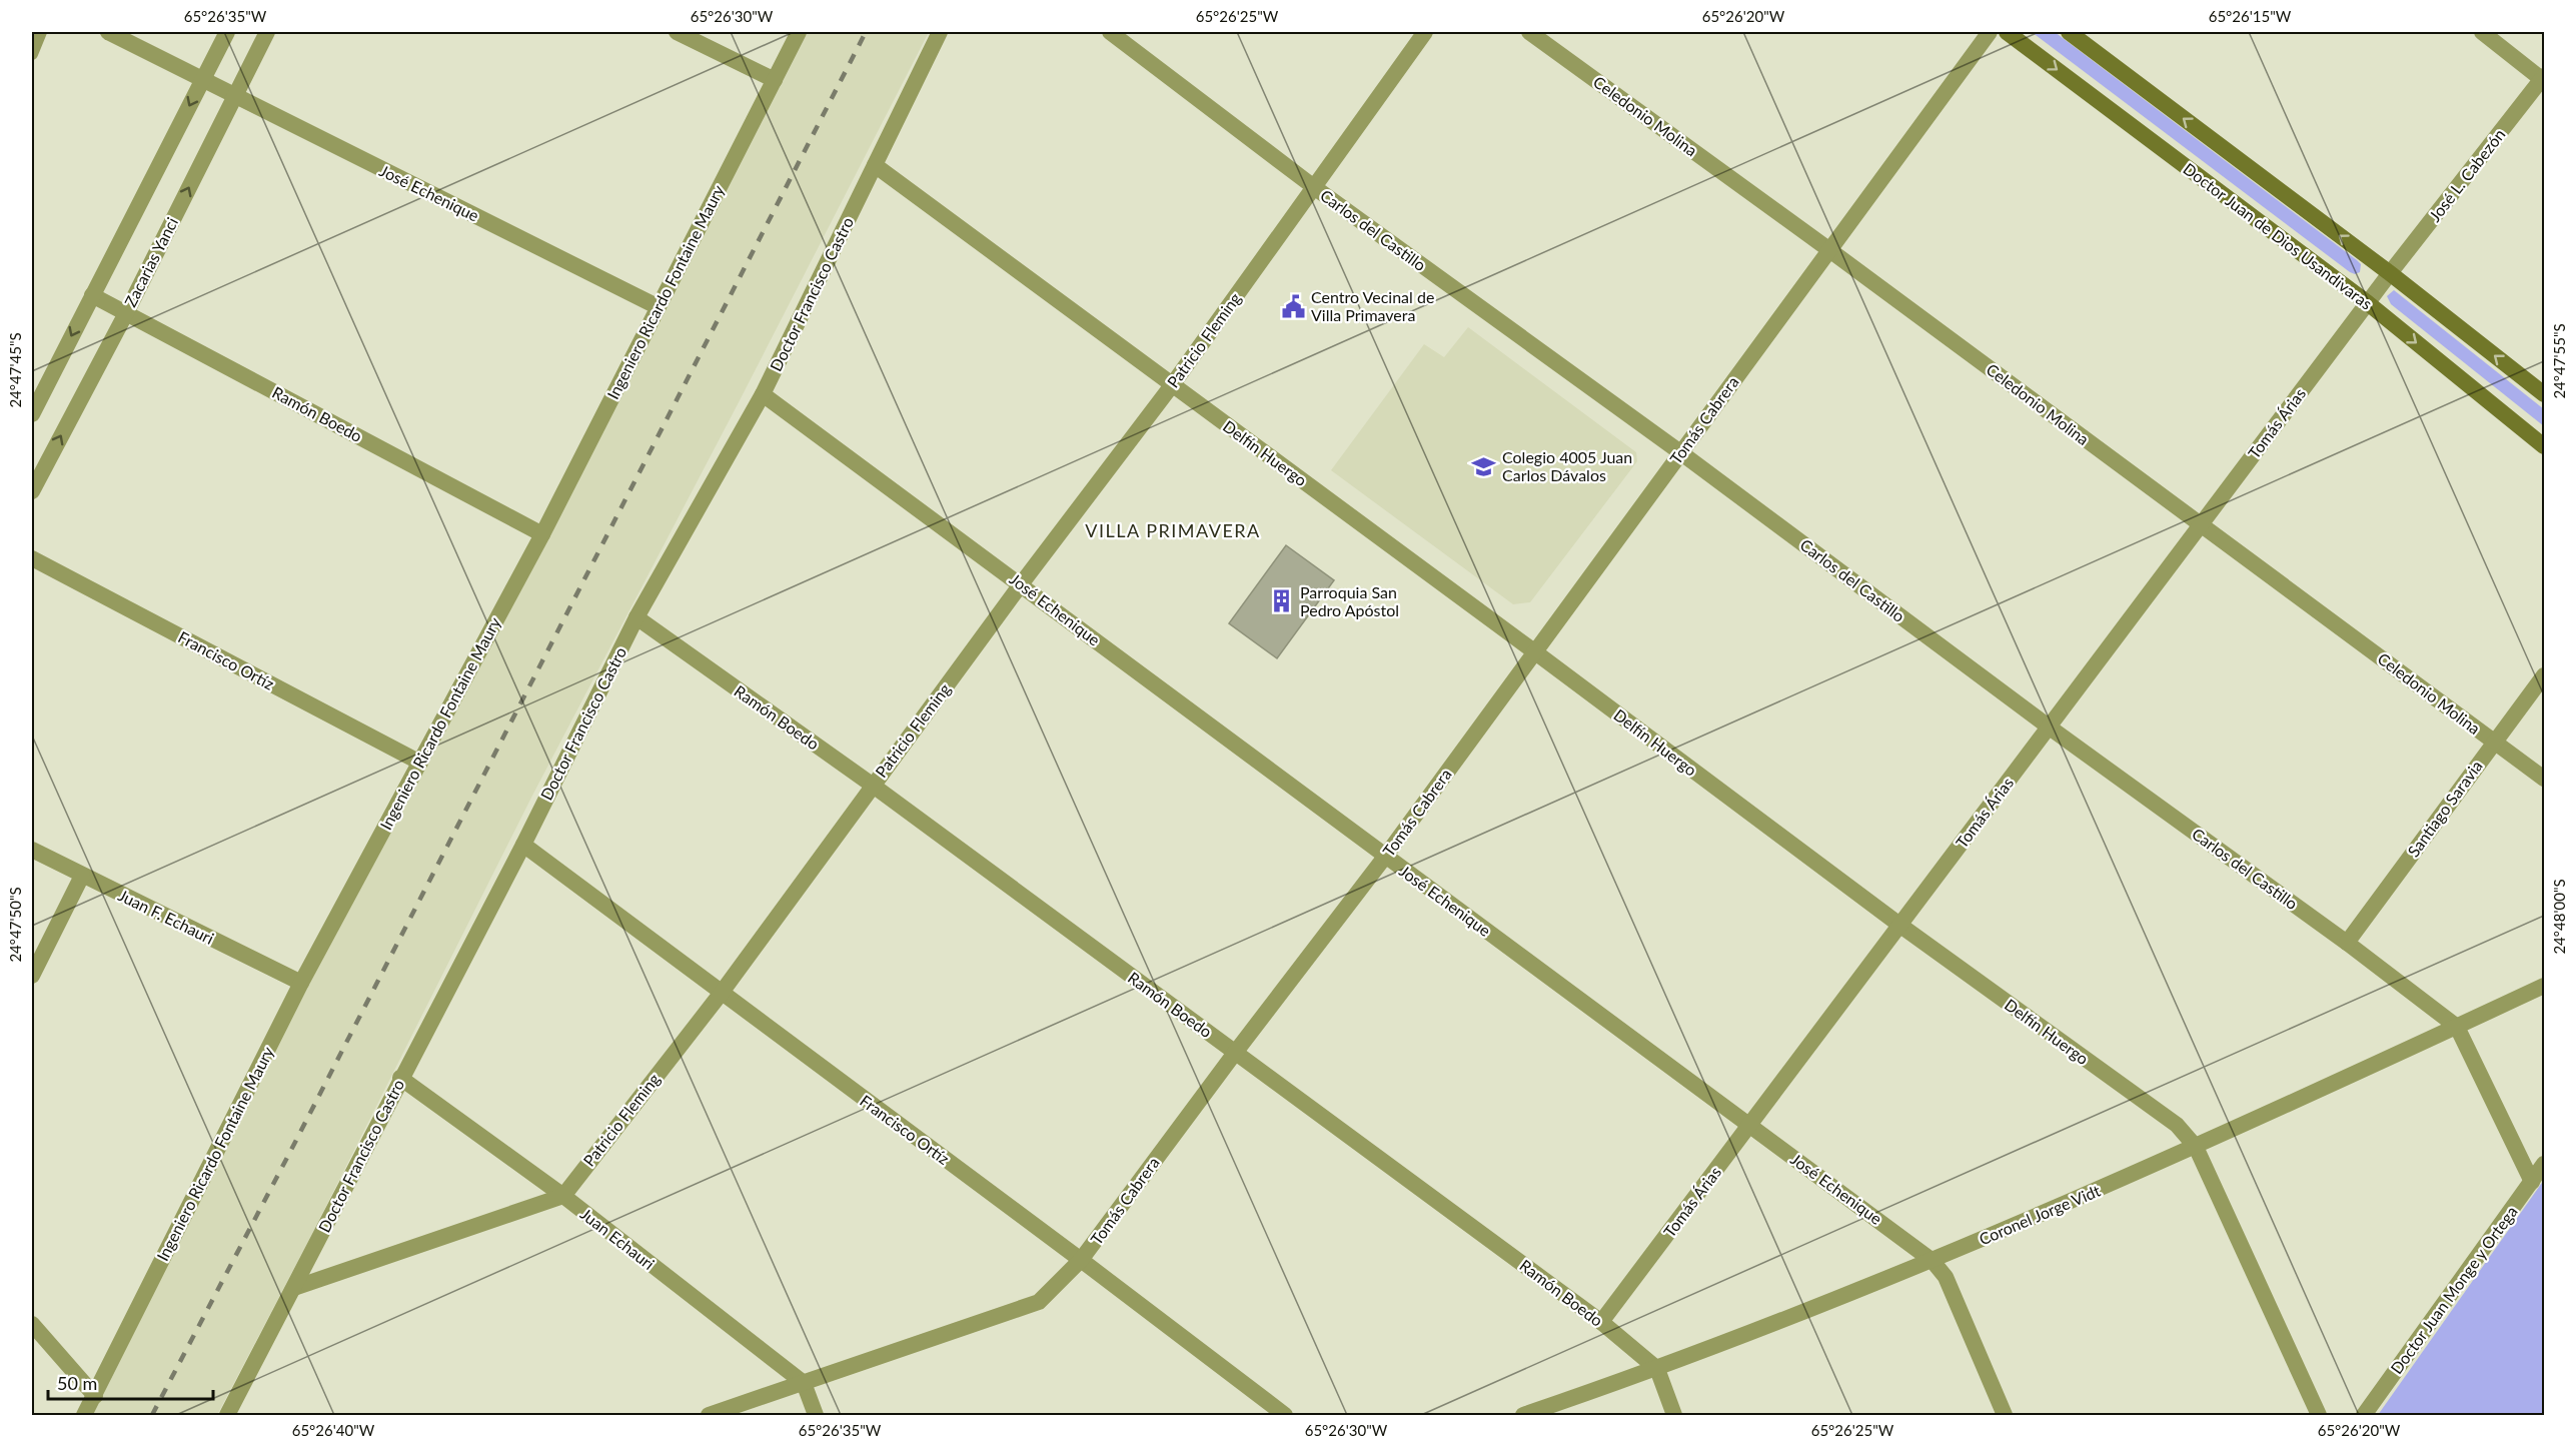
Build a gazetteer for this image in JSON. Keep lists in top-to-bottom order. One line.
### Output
{"streets":{"main road":["Doctor Juan de Dios Usandivaras"],"street":["Celedonio Molina","José L. Cabezón","José Echenique","Carlos del Castillo","Zacarias Yanci","Ingeniero Ricardo Fontaine Maury","Doctor Francisco Castro","Patricio Fleming","Ramón Boedo","Tomás Cabrera","Tomás Árias","Delfín Huergo","Francisco Ortíz","Santiago Saravia","Juan F. Echauri","Coronel Jorge Vidt","Juan Echauri","Doctor Juan Monge y Ortega"]},"crossings":[["Celedonio Molina","Tomás Cabrera"],["Celedonio Molina","Tomás Árias"],["Celedonio Molina","Santiago Saravia"],["José L. Cabezón","Doctor Juan de Dios Usandivaras"],["José L. Cabezón","Tomás Árias"],["José Echenique","Zacarias Yanci"],["José Echenique","Ingeniero Ricardo Fontaine Maury"],["José Echenique","Doctor Francisco Castro"],["José Echenique","Patricio Fleming"],["José Echenique","Tomás Cabrera"],["José Echenique","Tomás Árias"],["José Echenique","Coronel Jorge Vidt"],["Carlos del Castillo","Patricio Fleming"],["Carlos del Castillo","Tomás Cabrera"],["Carlos del Castillo","Tomás Árias"],["Carlos del Castillo","Santiago Saravia"],["Carlos del Castillo","Coronel Jorge Vidt"],["Carlos del Castillo","Doctor Juan Monge y Ortega"],["Doctor Juan de Dios Usandivaras","Tomás Árias"],["Zacarias Yanci","Ramón Boedo"],["Ingeniero Ricardo Fontaine Maury","Ramón Boedo"],["Ingeniero Ricardo Fontaine Maury","Francisco Ortíz"],["Ingeniero Ricardo Fontaine Maury","Juan F. Echauri"],["Doctor Francisco Castro","Ramón Boedo"],["Doctor Francisco Castro","Delfín Huergo"],["Doctor Francisco Castro","Francisco Ortíz"],["Doctor Francisco Castro","Juan Echauri"],["Patricio Fleming","Ramón Boedo"],["Patricio Fleming","Delfín Huergo"],["Patricio Fleming","Francisco Ortíz"],["Patricio Fleming","Juan Echauri"],["Ramón Boedo","Tomás Cabrera"],["Ramón Boedo","Tomás Árias"],["Ramón Boedo","Coronel Jorge Vidt"],["Tomás Cabrera","Delfín Huergo"],["Tomás Cabrera","Francisco Ortíz"],["Tomás Cabrera","Juan Echauri"],["Tomás Árias","Delfín Huergo"],["Delfín Huergo","Coronel Jorge Vidt"]],"districts":["VILLA PRIMAVERA"],"places":{"public building":["Centro Vecinal de Villa Primavera"],"school or university":["Colegio 4005 Juan Carlos Dávalos"],"building":["Parroquia San Pedro Apóstol"]},"scale_bar":"50 m","coordinates":["65°26'35\"W","65°26'30\"W","65°26'25\"W","65°26'20\"W","65°26'15\"W","24°47'55\"S","24°47'45\"S","24°48'00\"S","24°47'50\"S","65°26'40\"W"]}
